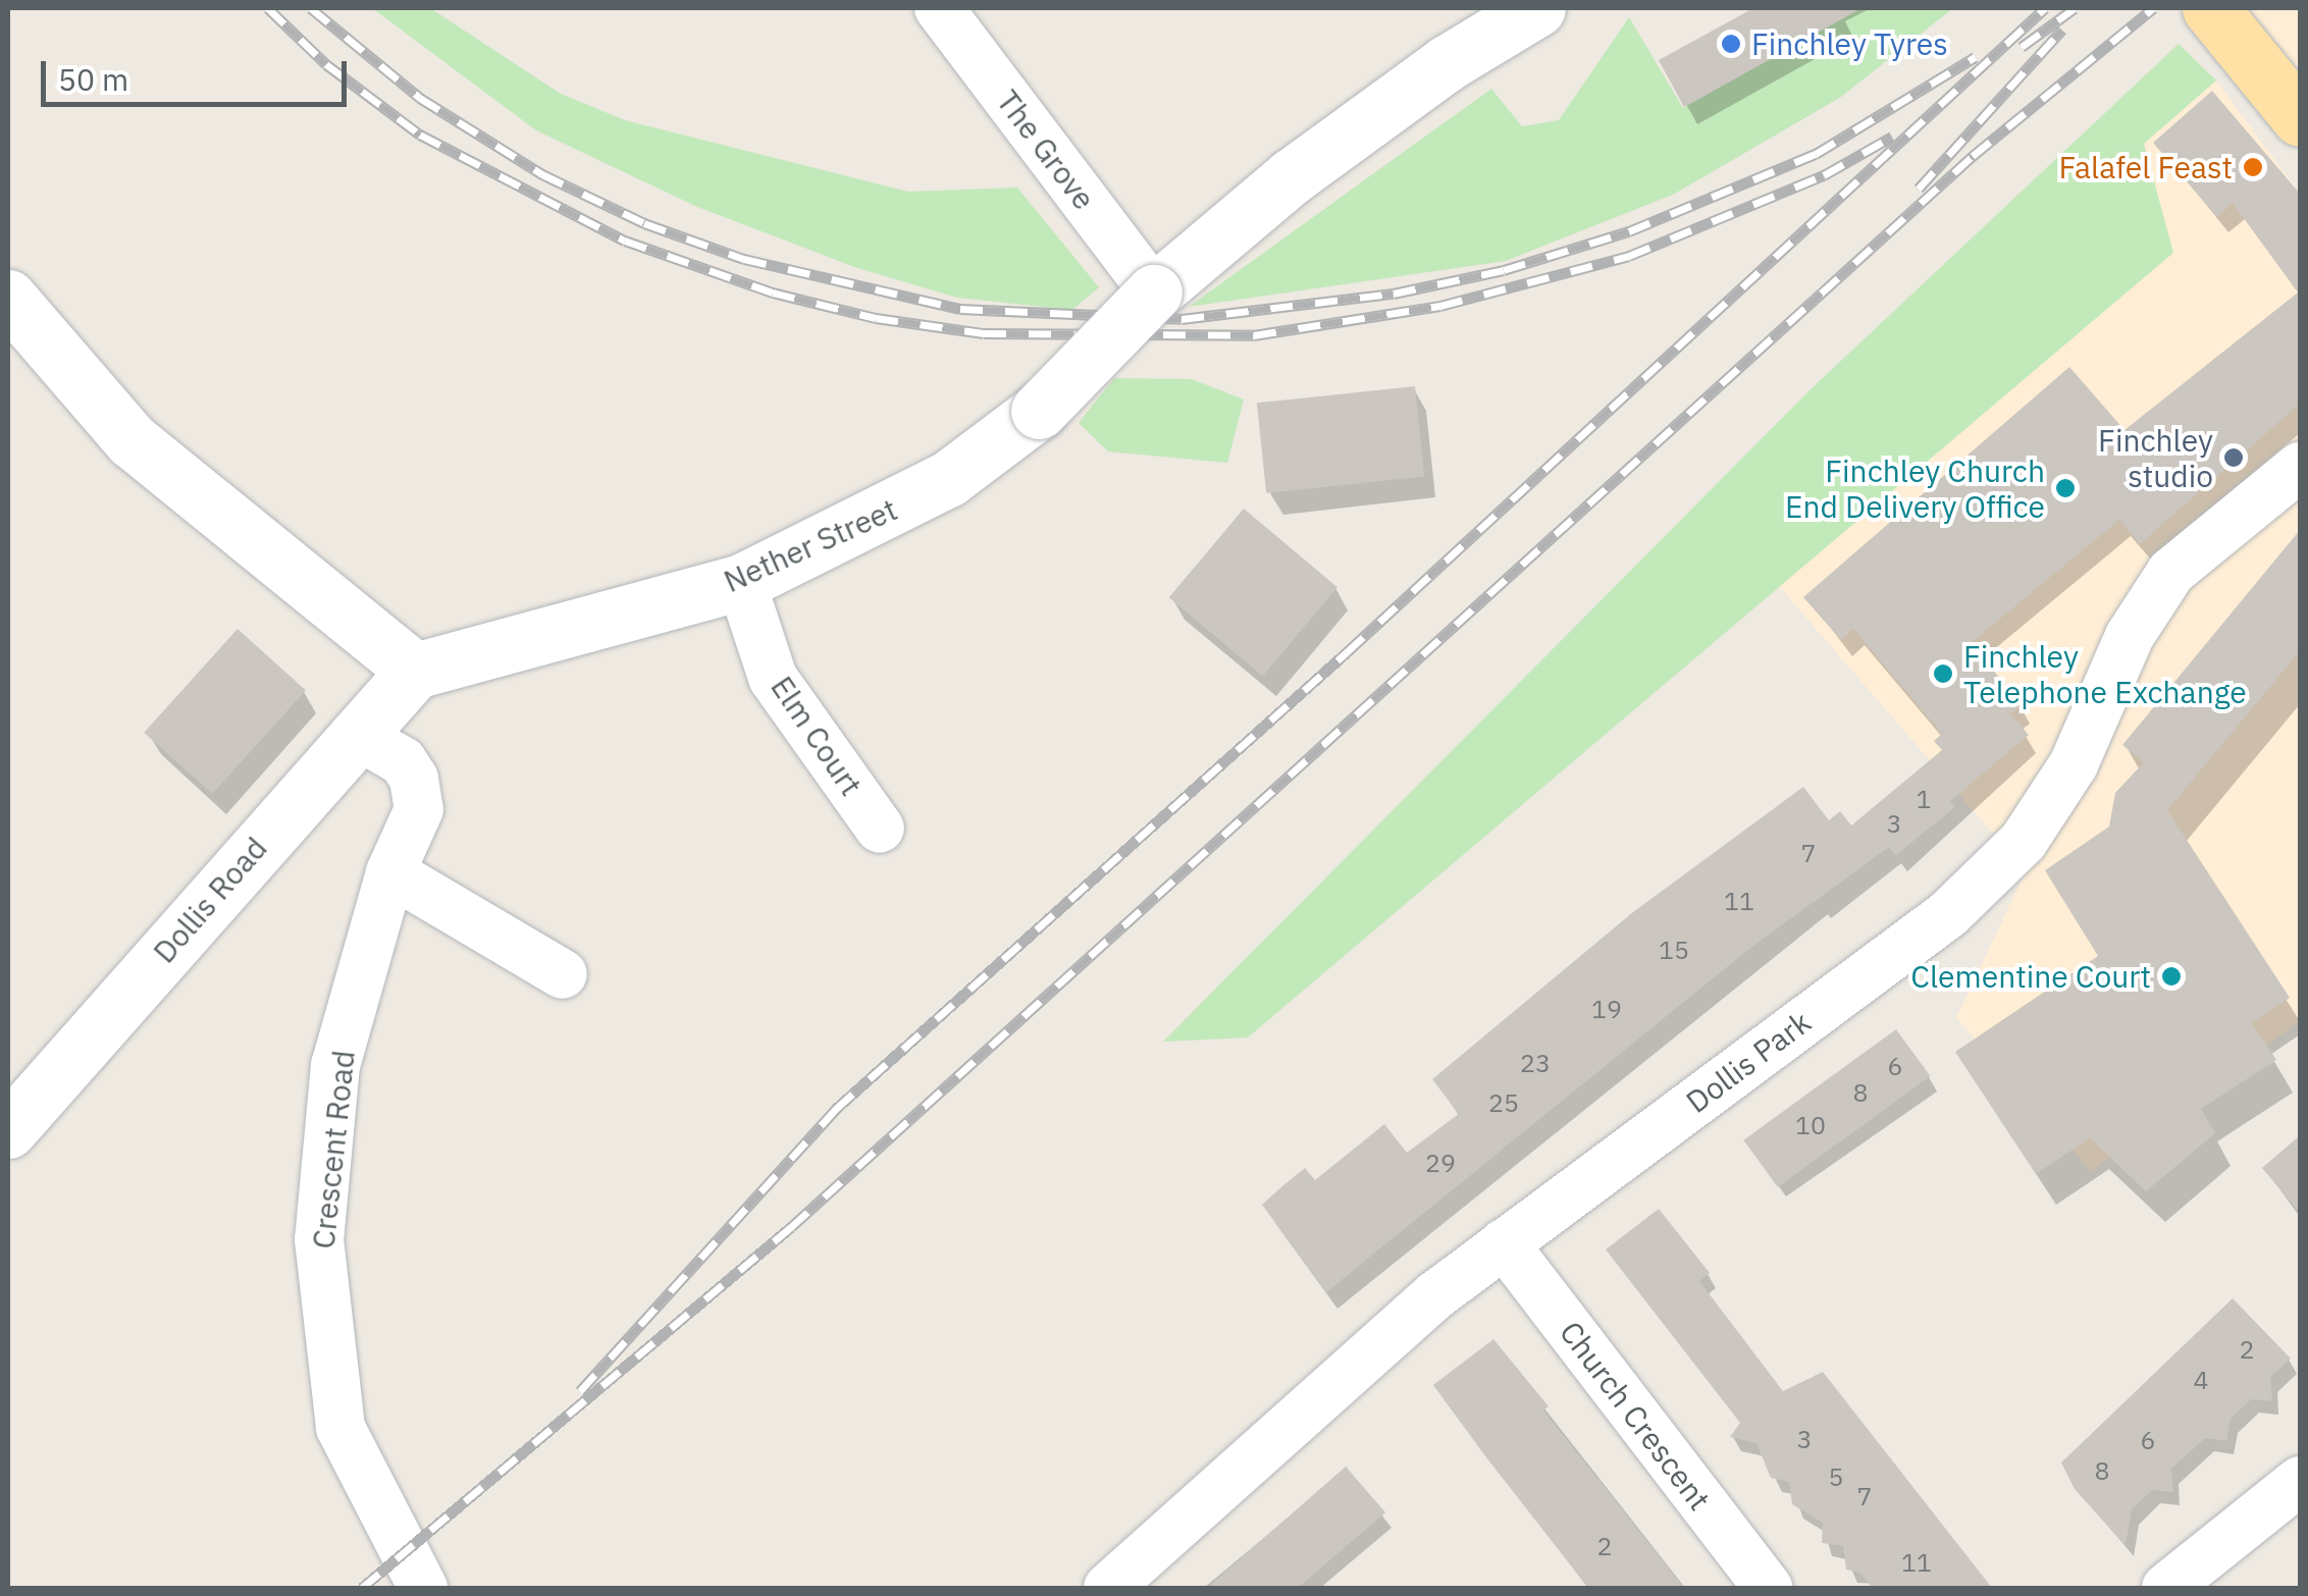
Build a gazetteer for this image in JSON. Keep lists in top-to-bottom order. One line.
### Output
{"streets":{"main road":["Nether Street","Dollis Road"],"street":["The Grove","Elm Court","Dollis Park","Crescent Road","Church Crescent"]},"crossings":[["The Grove","Nether Street"],["Nether Street","Elm Court"],["Nether Street","Dollis Road"],["Dollis Road","Crescent Road"],["Dollis Park","Church Crescent"]],"places":["Finchley Tyres","Falafel Feast","Finchley studio","Finchley Church End Delivery Office","Finchley Telephone Exchange","Clementine Court"],"house_numbers":["1","3","7","11","15","19","23","6","8","25","10","29","2","4","3","6","8","5","7","2","11"],"scale_bar":"50 m"}
